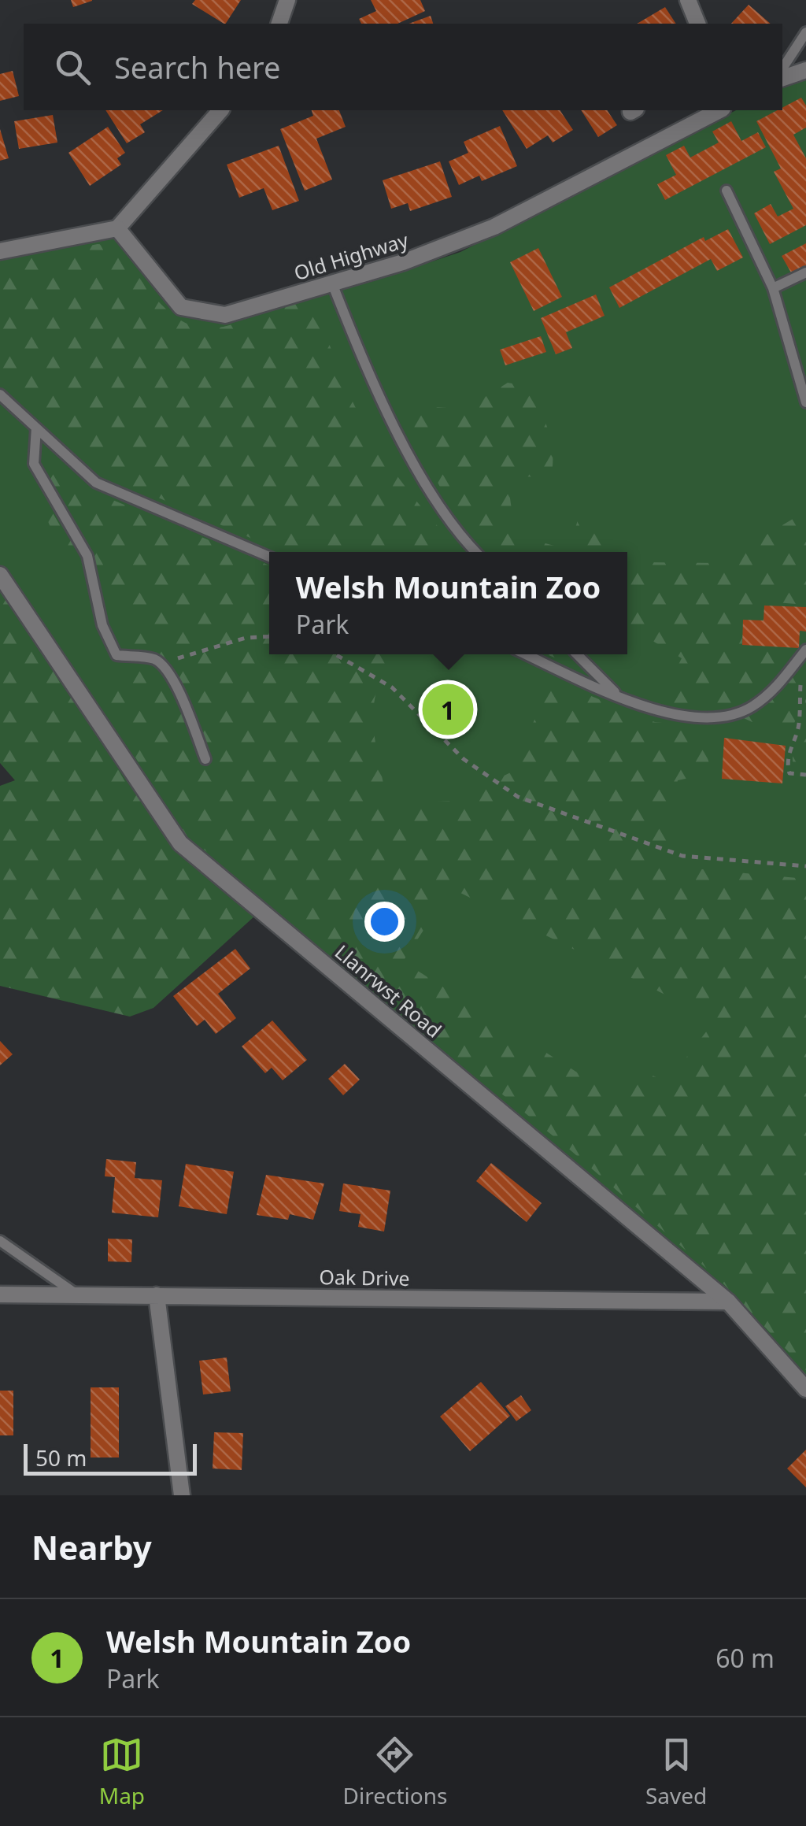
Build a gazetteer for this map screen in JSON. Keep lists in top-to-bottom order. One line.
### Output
{"streets":{"street":["Old Highway","Llanrwst Road","Oak Drive"]},"crossings":[["Llanrwst Road","Oak Drive"]],"scale_bar":"50 m","page":{"search":"Search here","popup":["Welsh Mountain Zoo","Park"],"pins":"1","scale":"50 m","heading":"Nearby","list":[{"mark":"1","name":"Welsh Mountain Zoo","note":"Park","value":"60 m"}],"nav":["Map","Directions","Saved"]}}
